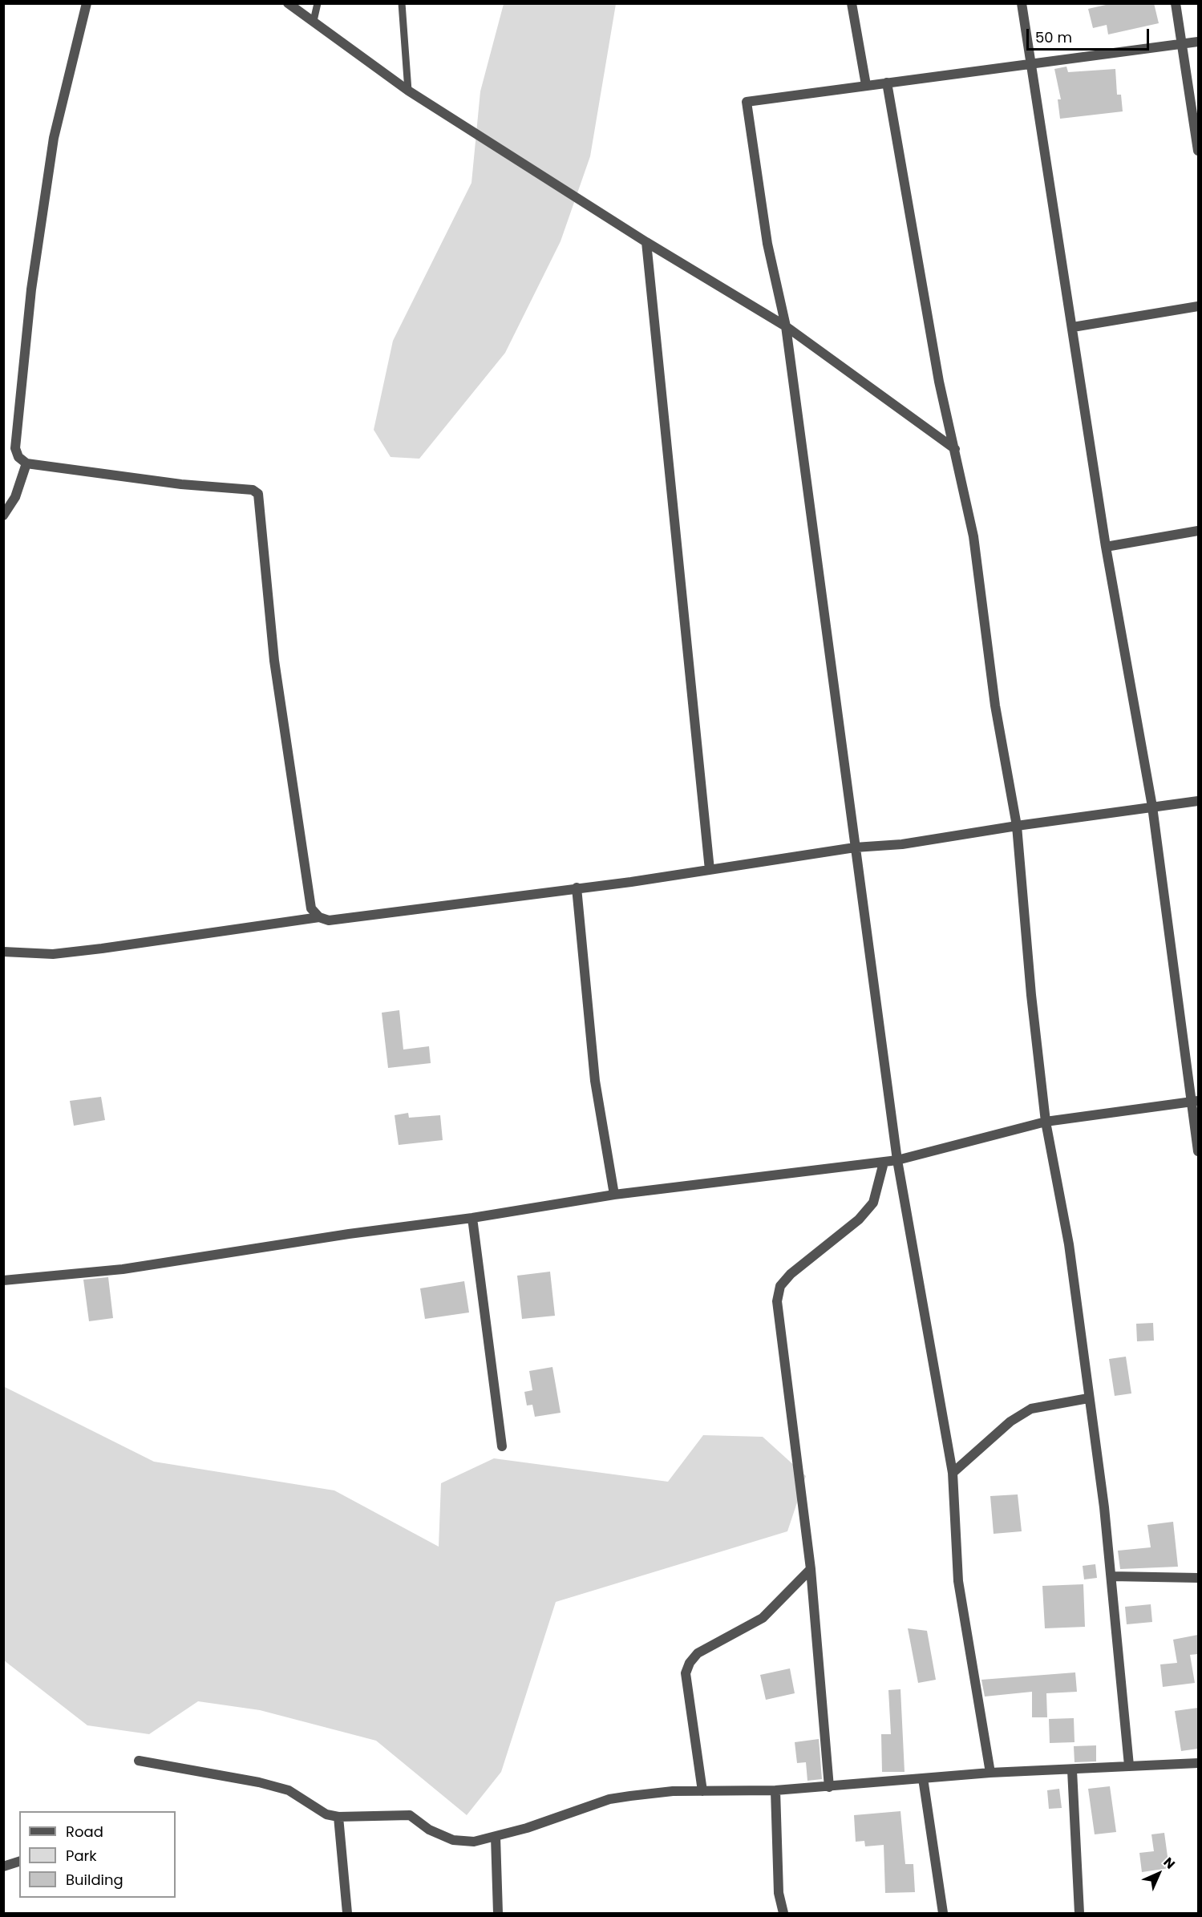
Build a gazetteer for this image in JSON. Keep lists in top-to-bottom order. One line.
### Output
{"legend":["Road","Park","Building"],"scale_bar":"50 m","north":"top right"}
